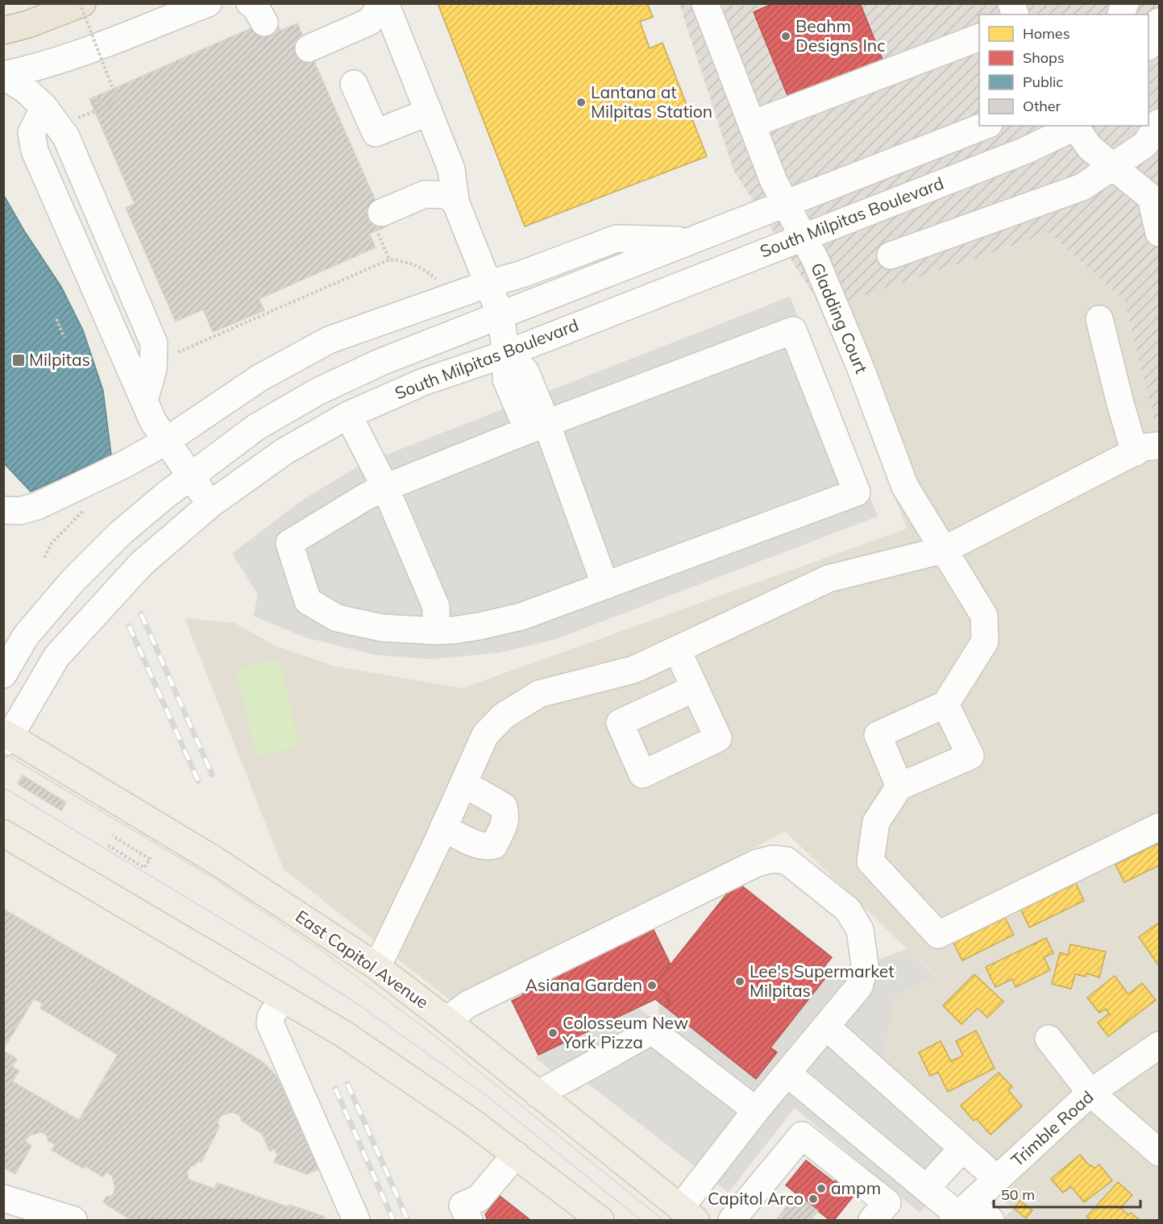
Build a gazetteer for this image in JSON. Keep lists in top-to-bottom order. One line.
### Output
{"streets":{"main road":["East Capitol Avenue"],"street":["South Milpitas Boulevard","Gladding Court","Trimble Road"]},"crossings":[["South Milpitas Boulevard","Gladding Court"],["South Milpitas Boulevard","East Capitol Avenue"]],"places":{"other":["Beahm Designs Inc","Lantana at Milpitas Station","Lee's Supermarket Milpitas","Asiana Garden","Colosseum New York Pizza","ampm","Capitol Arco"],"transit":["Milpitas"]},"legend":["Homes","Shops","Public","Other"],"scale_bar":"50 m"}
